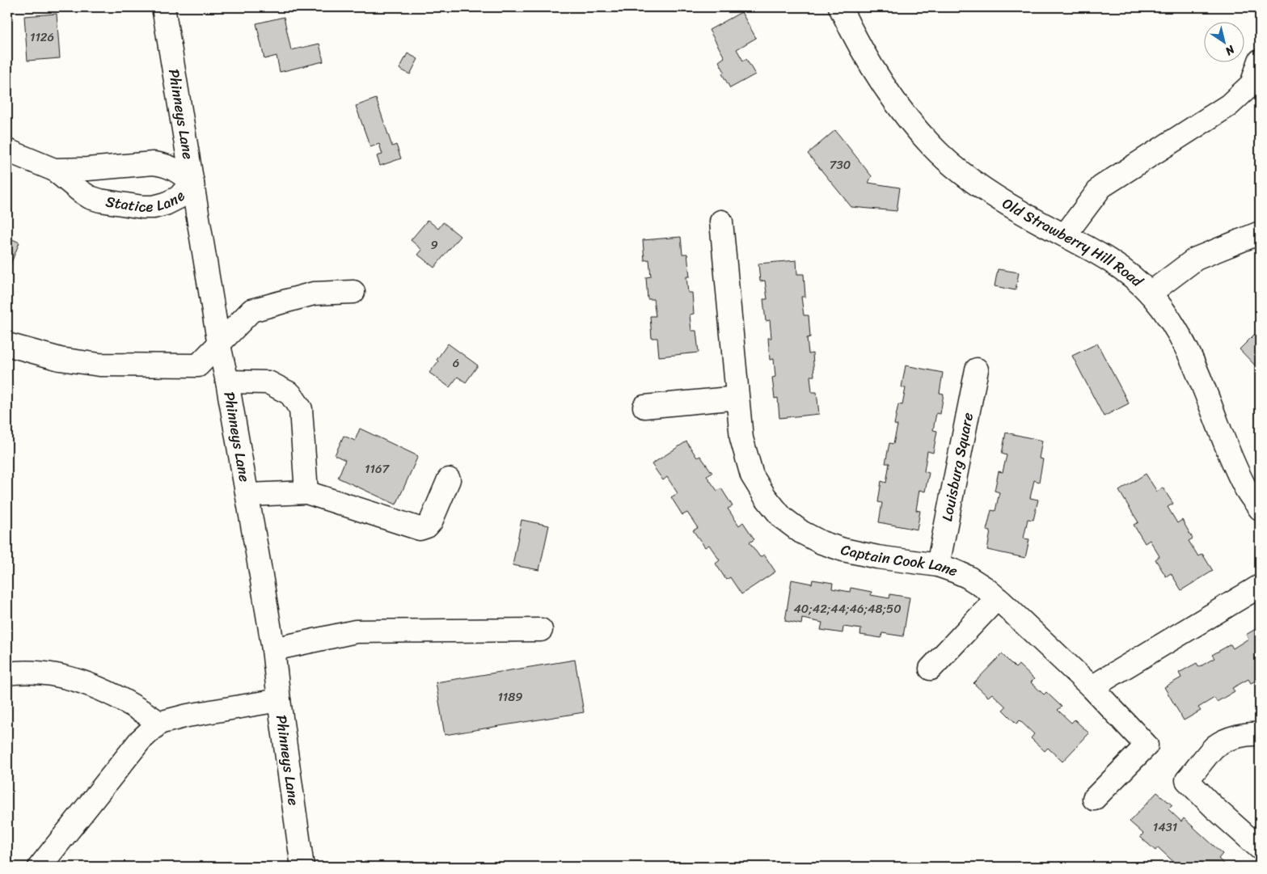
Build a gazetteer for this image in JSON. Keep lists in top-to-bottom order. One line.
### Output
{"streets":{"street":["Phinneys Lane","Statice Lane","Old Strawberry Hill Road","Louisburg Square","Captain Cook Lane"]},"crossings":[["Phinneys Lane","Statice Lane"],["Louisburg Square","Captain Cook Lane"]],"house_numbers":["1126","730","9","6","1167","40;42;44;46;48;50","1189","1431"],"north":"bottom right"}
